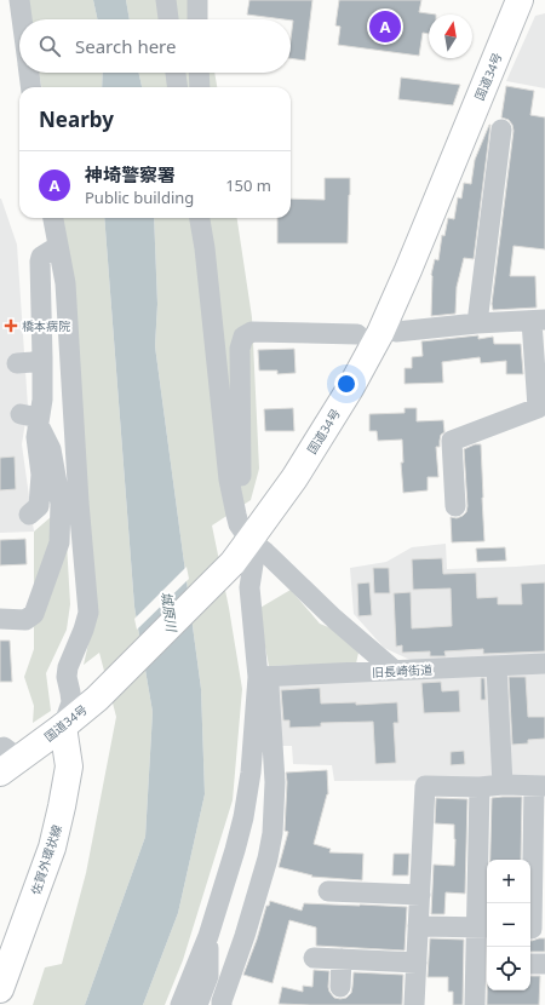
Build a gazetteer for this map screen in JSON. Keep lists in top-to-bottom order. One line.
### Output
{"streets":{"main road":["国道34号","佐賀外環状線"],"street":["旧長崎街道"]},"crossings":[["国道34号","佐賀外環状線"]],"water":["城原川"],"places":{"health":["橋本病院"]},"north":"top","page":{"pins":"A","search":"Search here","heading":"Nearby","list":[{"mark":"A","name":"神埼警察署","note":"Public building","value":"150 m"}],"map_buttons":["+","−"]}}
